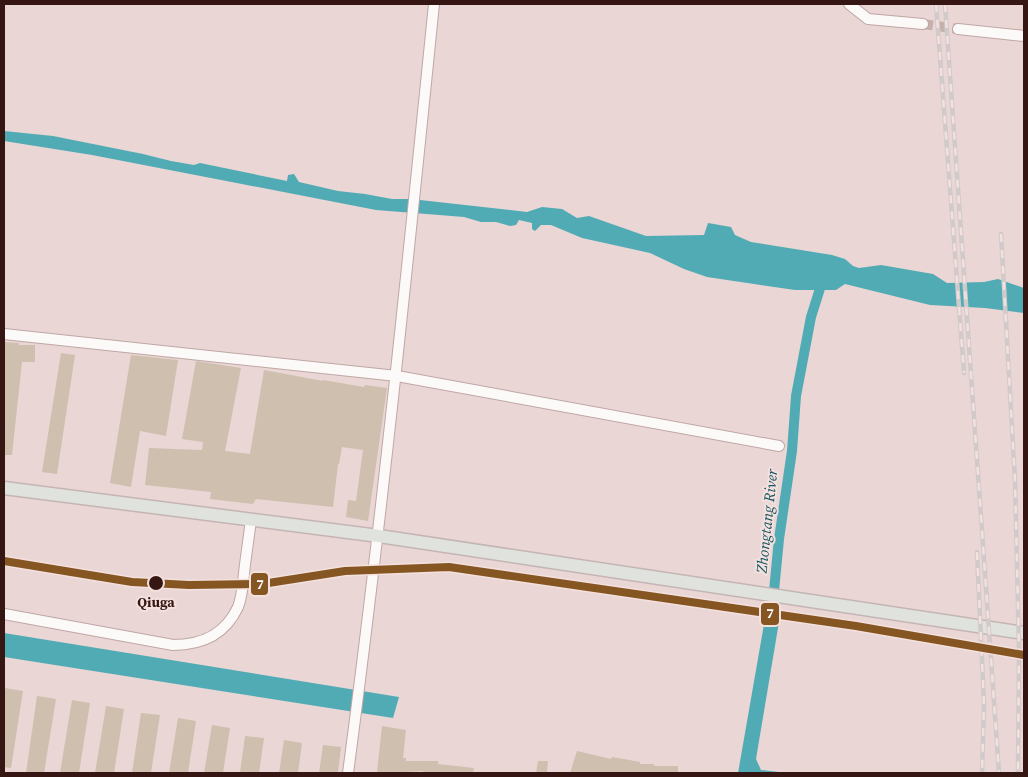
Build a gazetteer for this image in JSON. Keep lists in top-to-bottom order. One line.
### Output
{"water":["Zhongtang River"],"places":["Qiuga"],"lines":["transit line 7"]}
